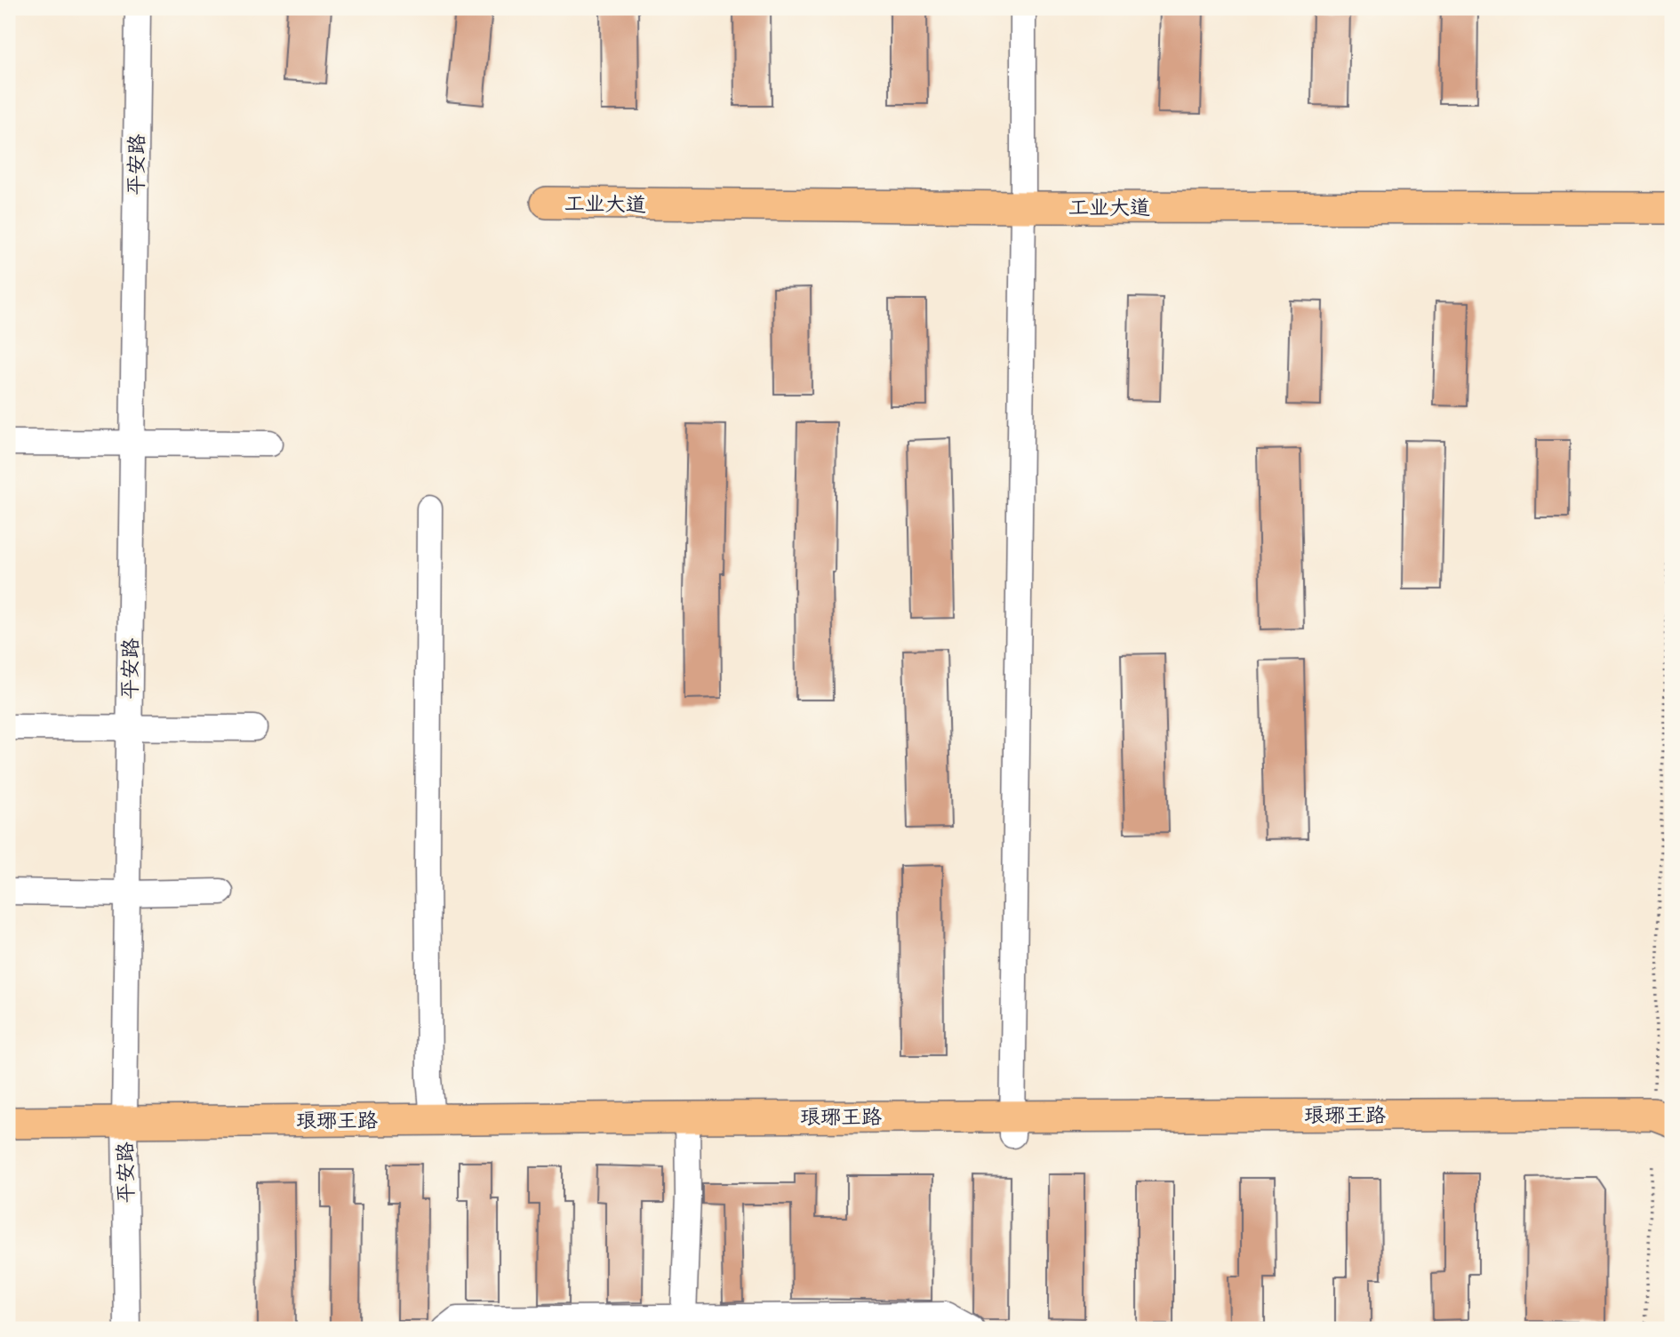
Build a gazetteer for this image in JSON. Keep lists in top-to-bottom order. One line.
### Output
{"streets":{"main road":["工业大道","琅琊王路"],"street":["平安路"]},"crossings":[["平安路","琅琊王路"]]}
